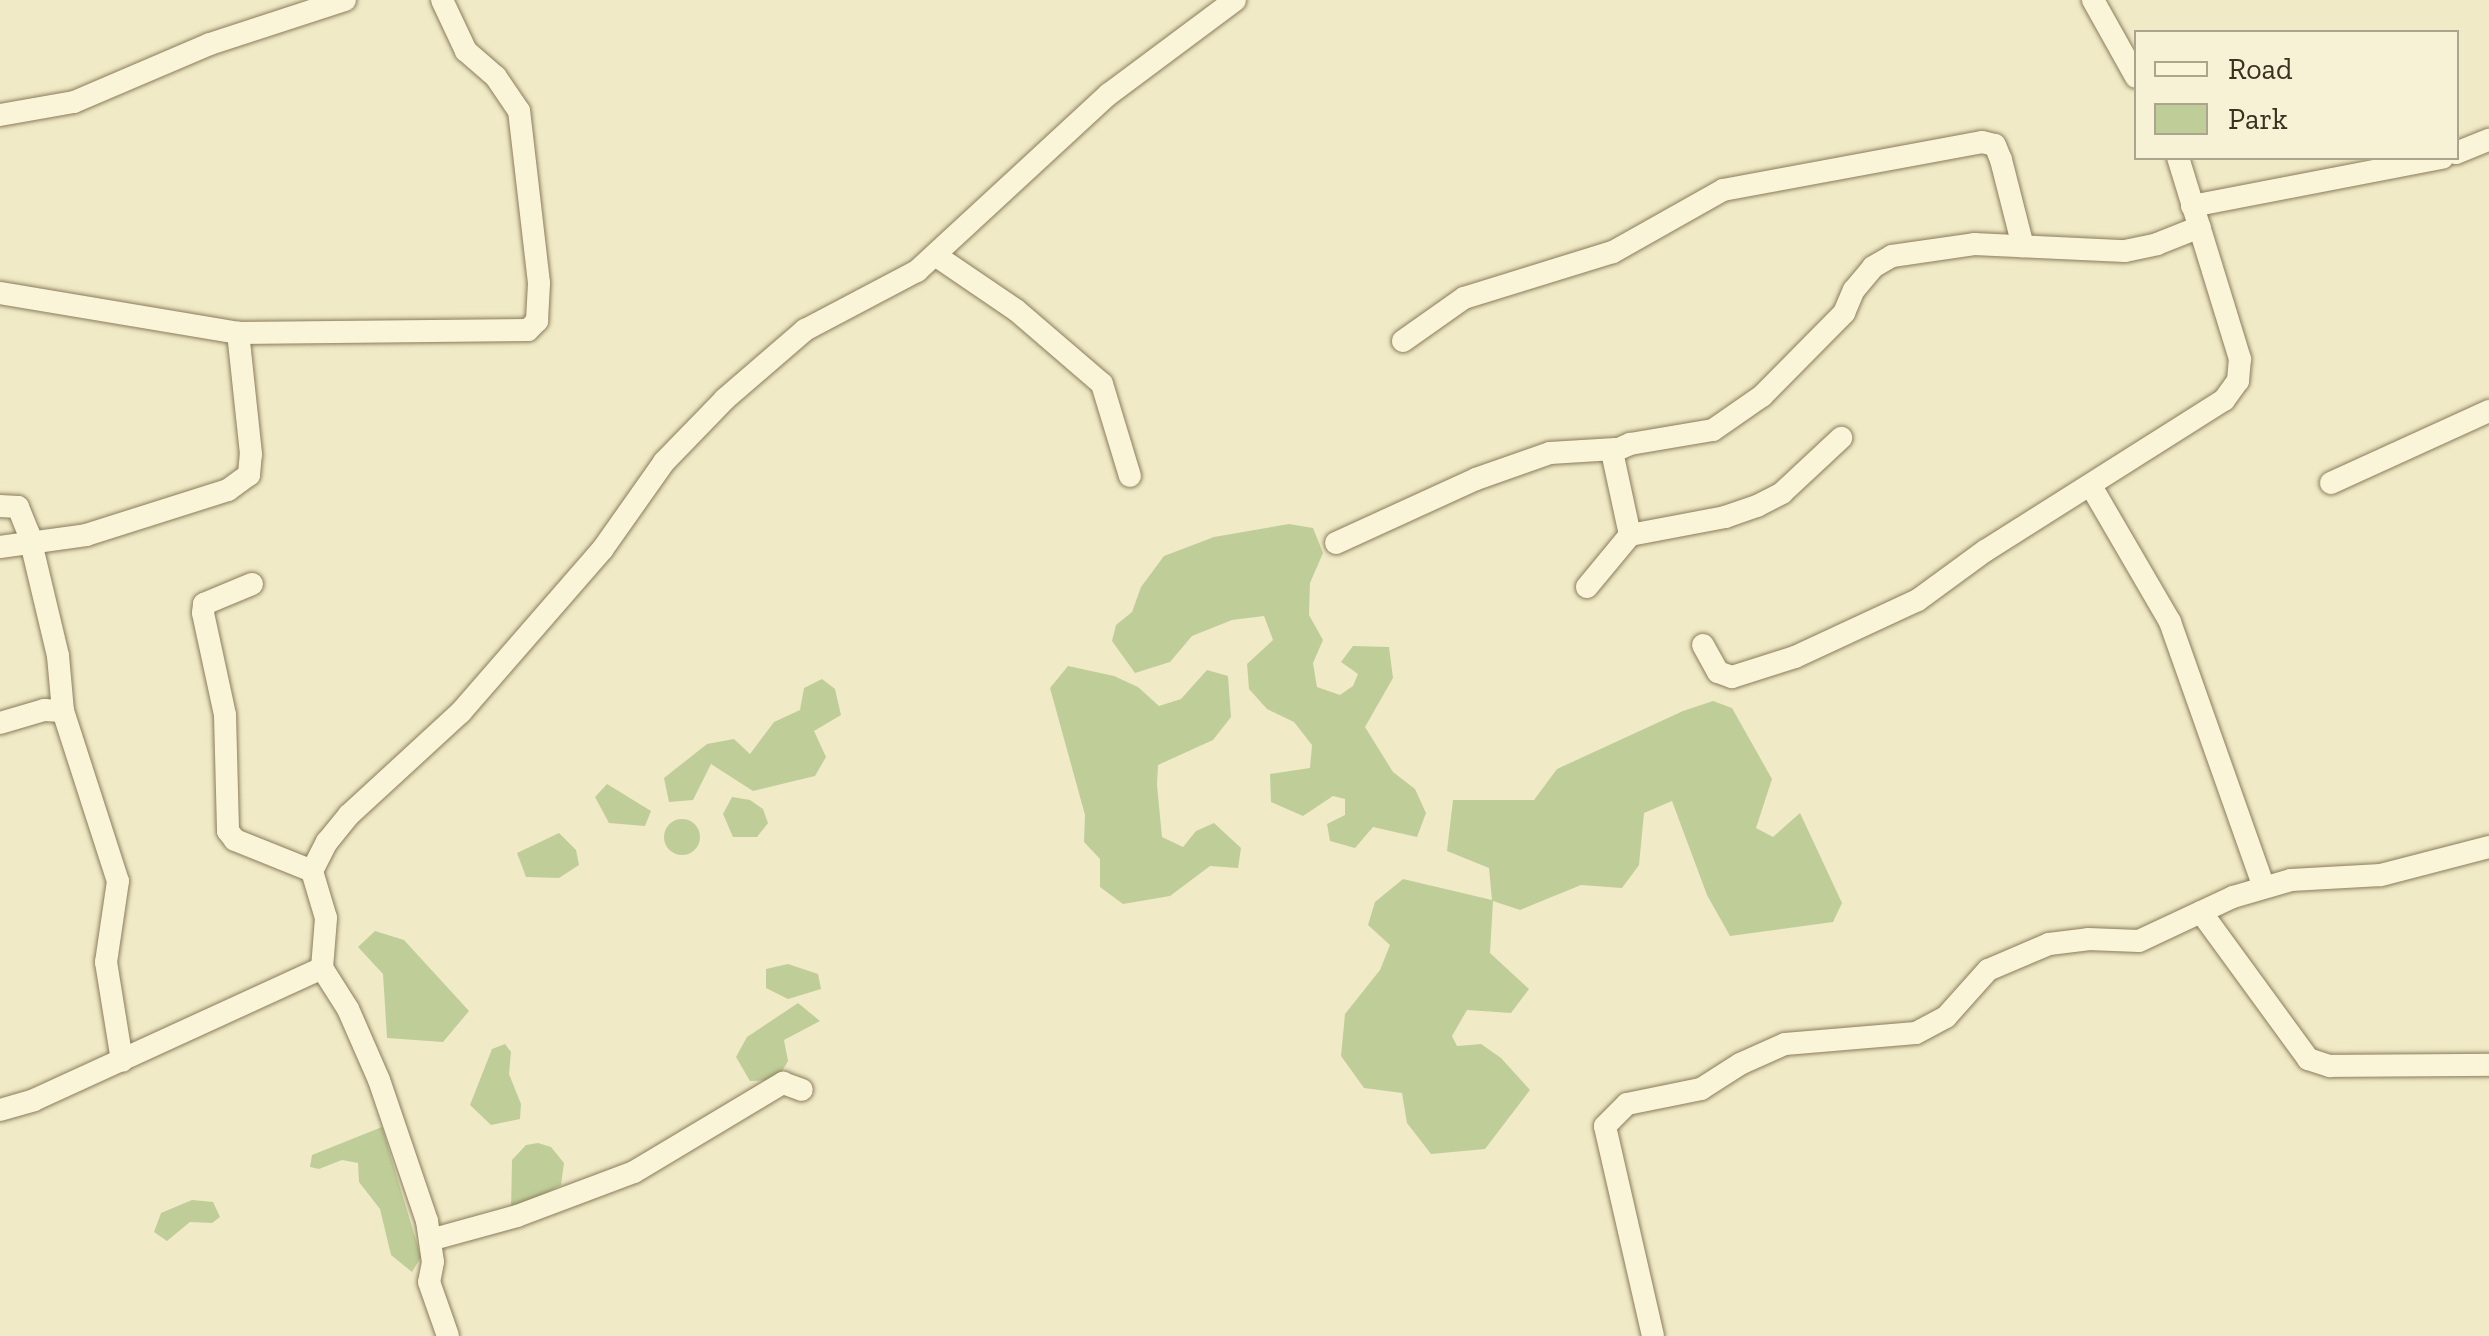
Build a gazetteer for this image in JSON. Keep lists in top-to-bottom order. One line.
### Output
{"legend":["Road","Park"]}
